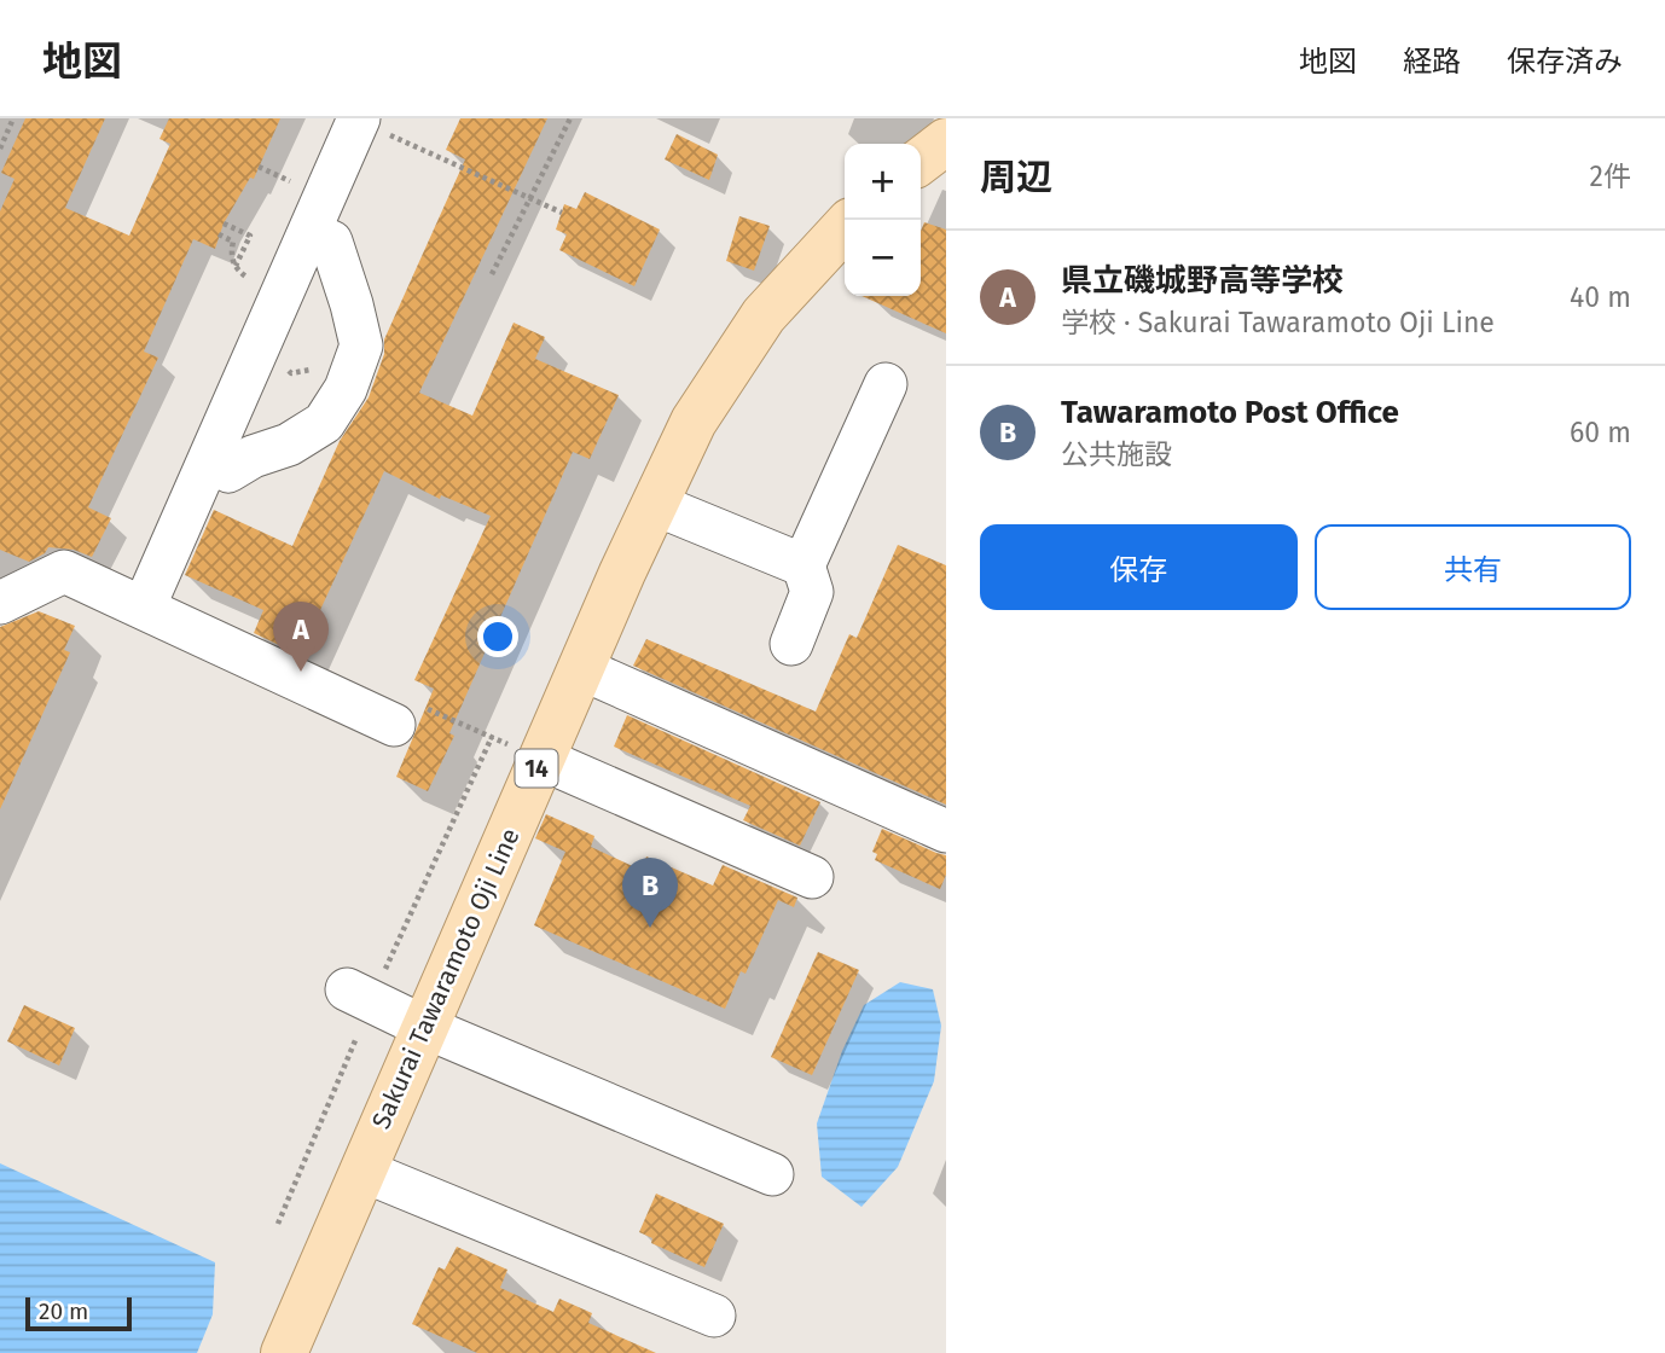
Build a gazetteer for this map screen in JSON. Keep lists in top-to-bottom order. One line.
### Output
{"streets":{"main road":["14","Sakurai Tawaramoto Oji Line"]},"scale_bar":"20 m","page":{"header":"地図","nav":["地図","経路","保存済み"],"heading":["周辺","2件"],"map_buttons":["+","−"],"list":[{"mark":"A","name":"県立磯城野高等学校","note":"学校 · Sakurai Tawaramoto Oji Line","value":"40 m"},{"mark":"B","name":"Tawaramoto Post Office","note":"公共施設","value":"60 m"}],"buttons":["保存","共有"],"pins":["A","B"],"scale":"20 m"}}
